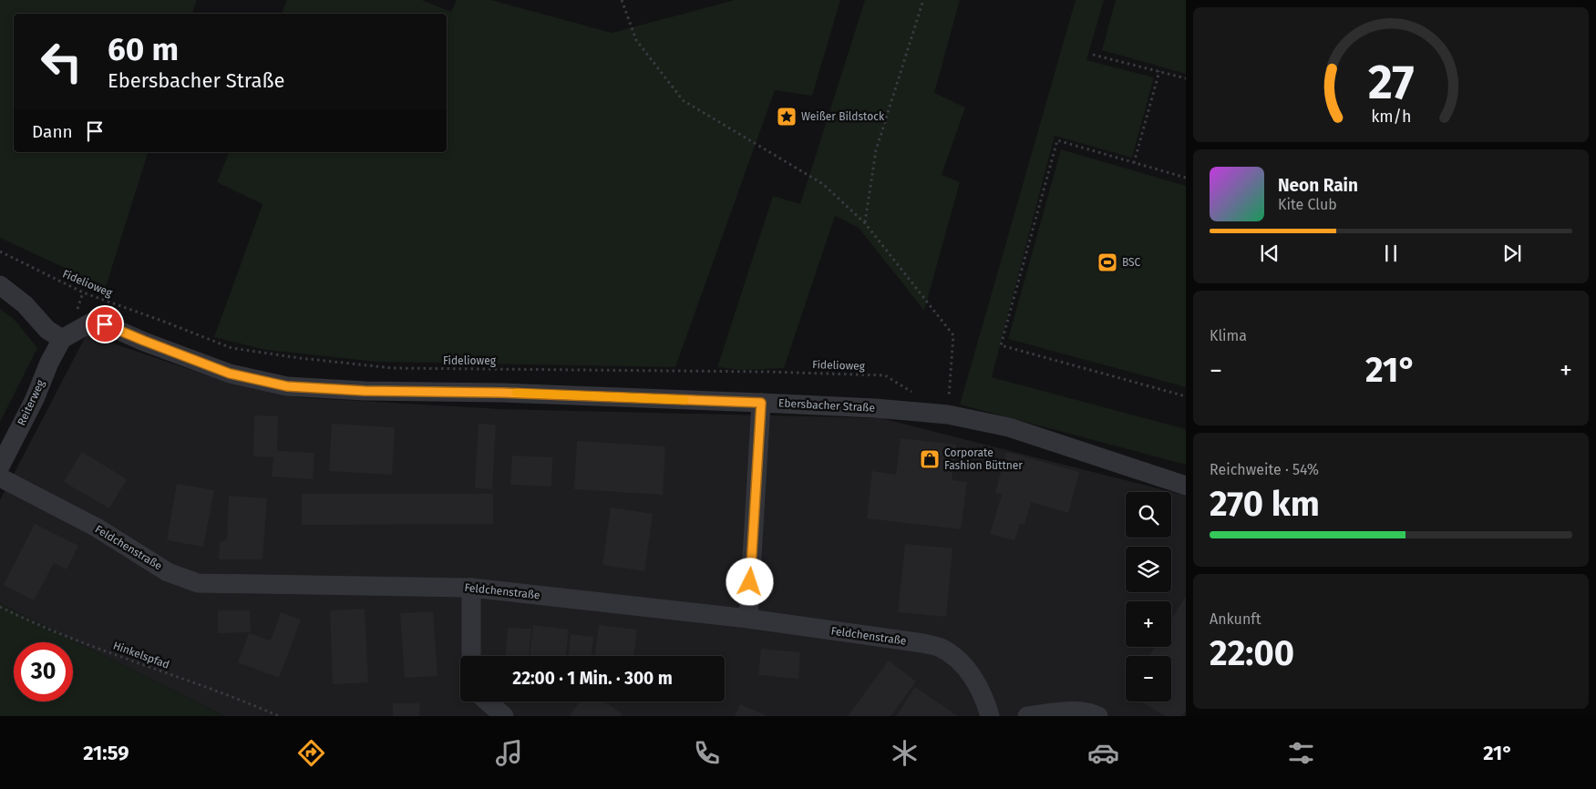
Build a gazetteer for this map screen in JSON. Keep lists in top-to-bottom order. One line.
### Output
{"streets":{"street":["Reiterweg","Ebersbacher Straße","Feldchenstraße"],"path":["Fidelioweg","Hinkelspfad"]},"crossings":[["Reiterweg","Ebersbacher Straße"]],"places":{"place":["Weißer Bildstock"],"sports":["BSC"],"shop":["Corporate Fashion Büttner"]},"page":{"turn":["60 m","Ebersbacher Straße"],"then":"Dann","song":["Neon Rain","Kite Club"],"tile":["Klima",["Reichweite · 54%","270 km"],["Ankunft","22:00"]],"heat":["−","21°","+"],"map_buttons":["+","−"],"limit":"30","trip":"22:00 · 1 Min. · 300 m","tabs":["21:59","21°"],"gauge":["27","km/h"]}}
